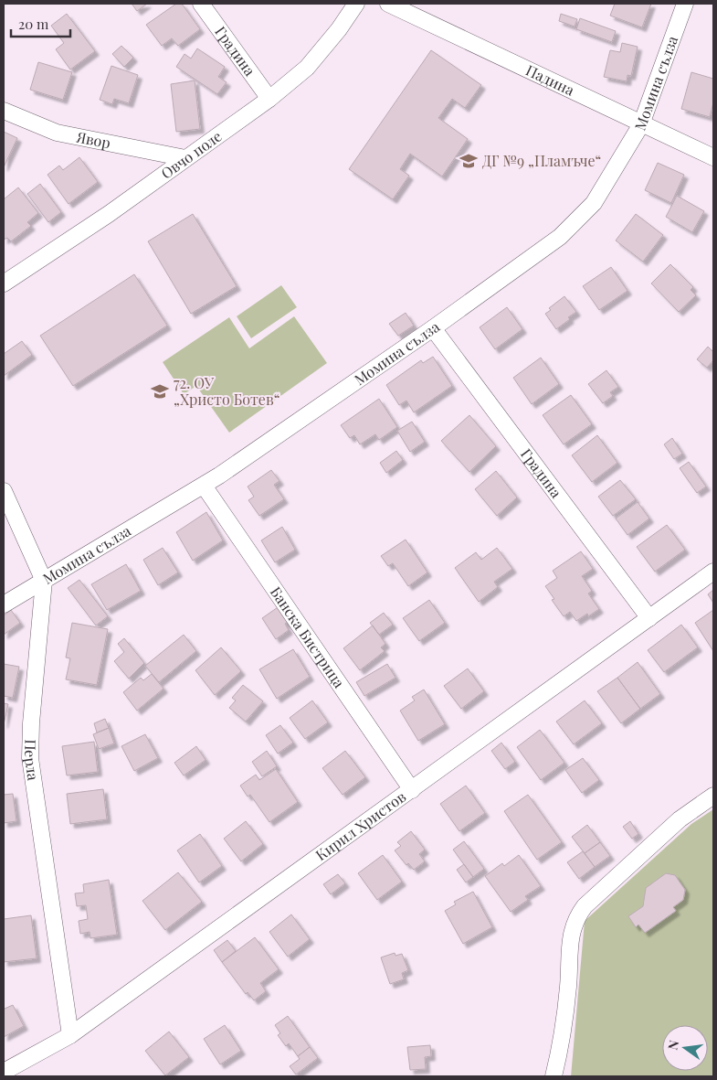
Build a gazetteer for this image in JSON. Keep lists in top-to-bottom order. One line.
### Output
{"streets":{"street":["Градина","Падина","Момина сълза","Явор","Овчо поле","Банска Бистрица","Перла","Кирил Христов"]},"crossings":[["Градина","Момина сълза"],["Градина","Овчо поле"],["Градина","Кирил Христов"],["Падина","Момина сълза"],["Момина сълза","Банска Бистрица"],["Момина сълза","Перла"],["Явор","Овчо поле"],["Банска Бистрица","Кирил Христов"],["Перла","Кирил Христов"]],"places":{"school or university":["ДГ №9 „Пламъче“","72. ОУ „Христо Ботев“"]},"scale_bar":"20 m","north":"left"}
